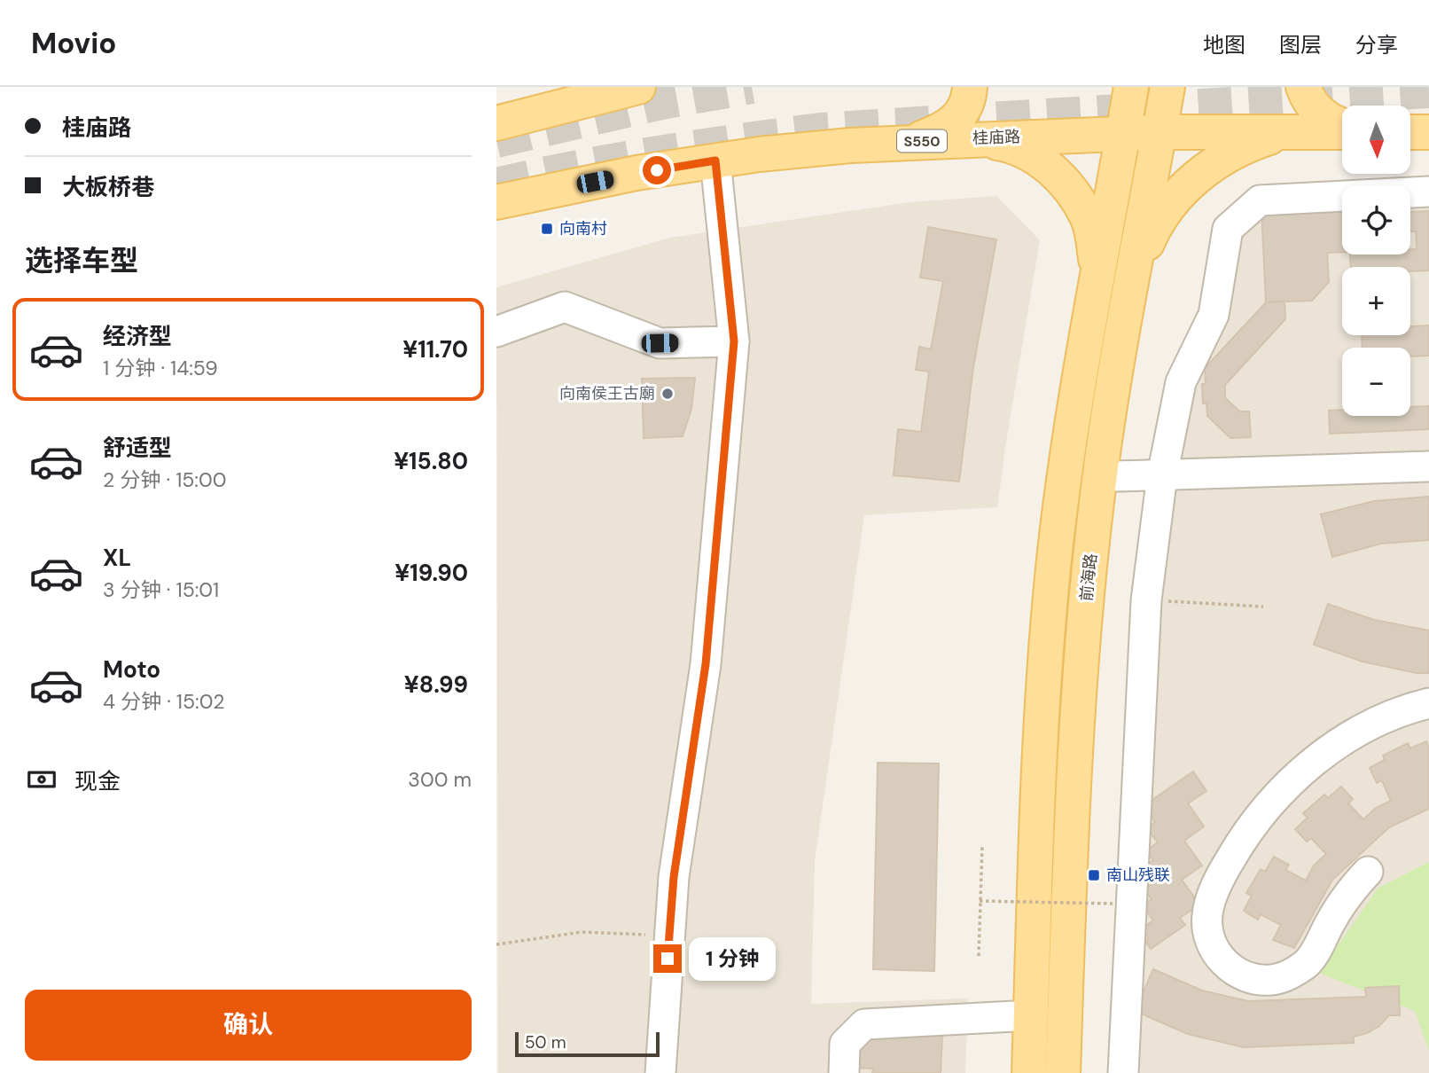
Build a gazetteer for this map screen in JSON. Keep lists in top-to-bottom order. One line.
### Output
{"streets":{"main road":["桂庙路","S550","前海路"]},"crossings":[["桂庙路","前海路"]],"places":{"transit":["向南村","南山残联"],"other":["向南侯王古廟"]},"scale_bar":"50 m","north":"bottom","page":{"header":"Movio","nav":["地图","图层","分享"],"banner":["桂庙路","大板桥巷"],"map_buttons":["+","−"],"heading":"选择车型","list":[{"name":"经济型","note":"1 分钟 · 14:59","value":"¥11.70"},{"name":"舒适型","note":"2 分钟 · 15:00","value":"¥15.80"},{"name":"XL","note":"3 分钟 · 15:01","value":"¥19.90"},{"name":"Moto","note":"4 分钟 · 15:02","value":"¥8.99"}],"pay":["现金","300 m"],"bubble":"1 分钟","buttons":"确认","scale":"50 m"}}
